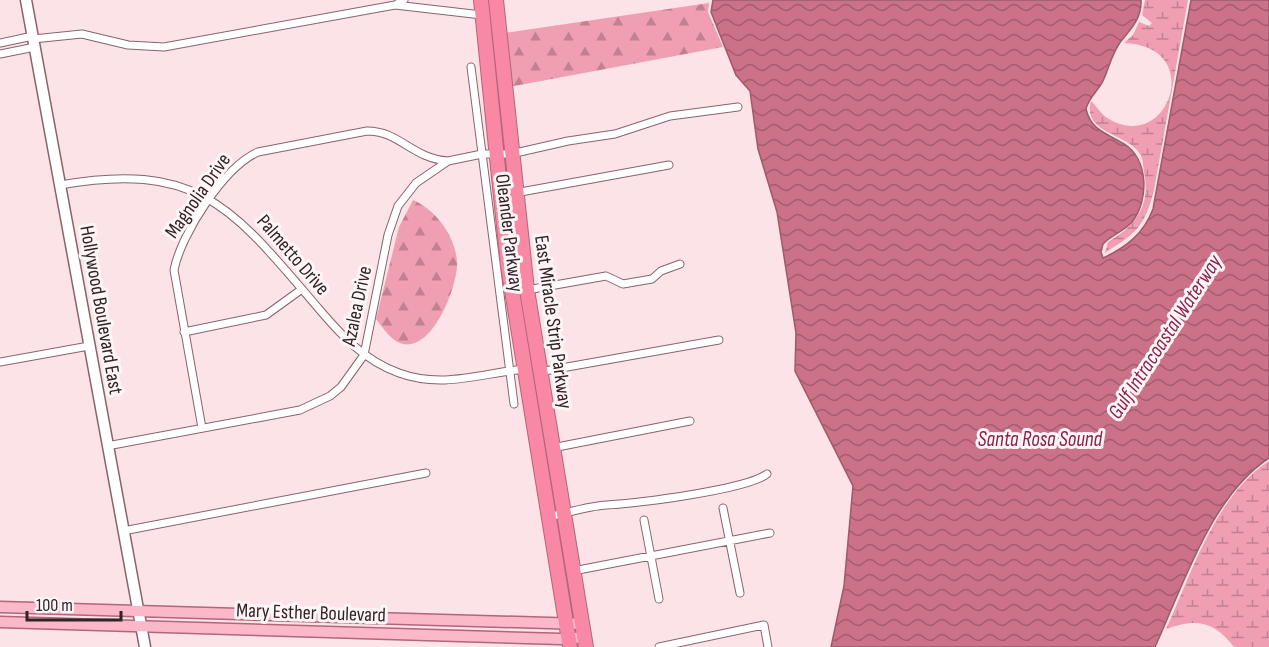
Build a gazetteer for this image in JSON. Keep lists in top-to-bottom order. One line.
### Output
{"streets":{"highway":["East Miracle Strip Parkway"],"main road":["Mary Esther Boulevard"],"street":["Magnolia Drive","Oleander Parkway","Palmetto Drive","Azalea Drive","Hollywood Boulevard East"]},"crossings":[["Magnolia Drive","Palmetto Drive"],["Magnolia Drive","Azalea Drive"],["Oleander Parkway","Azalea Drive"],["Oleander Parkway","East Miracle Strip Parkway"],["Palmetto Drive","Azalea Drive"],["Palmetto Drive","Hollywood Boulevard East"],["Palmetto Drive","East Miracle Strip Parkway"],["Azalea Drive","Hollywood Boulevard East"],["Azalea Drive","East Miracle Strip Parkway"],["Hollywood Boulevard East","Mary Esther Boulevard"],["East Miracle Strip Parkway","Mary Esther Boulevard"]],"water":["Gulf Intracoastal Waterway","Santa Rosa Sound"],"scale_bar":"100 m"}
